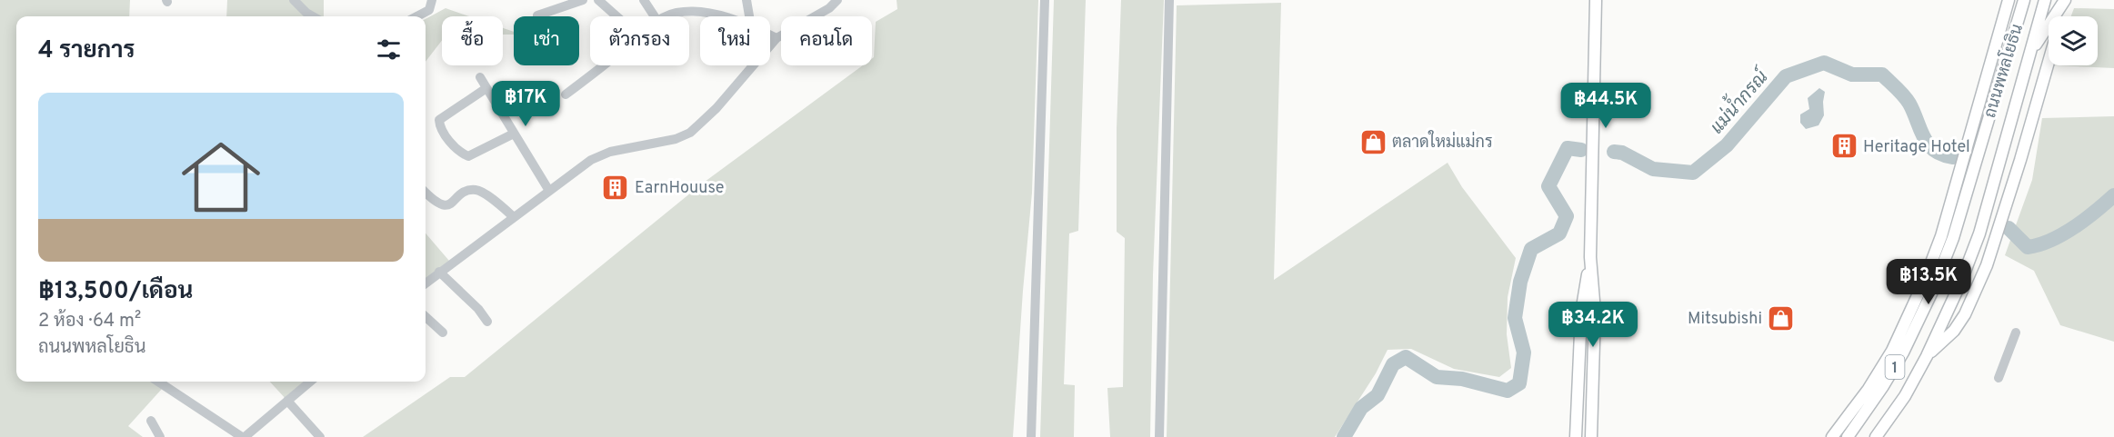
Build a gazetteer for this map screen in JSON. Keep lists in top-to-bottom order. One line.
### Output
{"streets":{"main road":["ถนนพหลโยธิน","1"]},"crossings":[["ถนนพหลโยธิน","1"]],"water":["แม่น้ำกรณ์"],"places":{"shop":["ตลาดใหม่แม่กร","Mitsubishi"],"building":["Heritage Hotel","EarnHouuse"]},"page":{"chip":["ซื้อ","เช่า","ตัวกรอง","ใหม่","คอนโด"],"heading":"4 รายการ","price":["฿17K","฿44.5K","฿13.5K","฿34.2K"],"list":[{"name":"฿13,500/เดือน","note":"2 ห้อง · 64 m² · ถนนพหลโยธิน"}]}}
